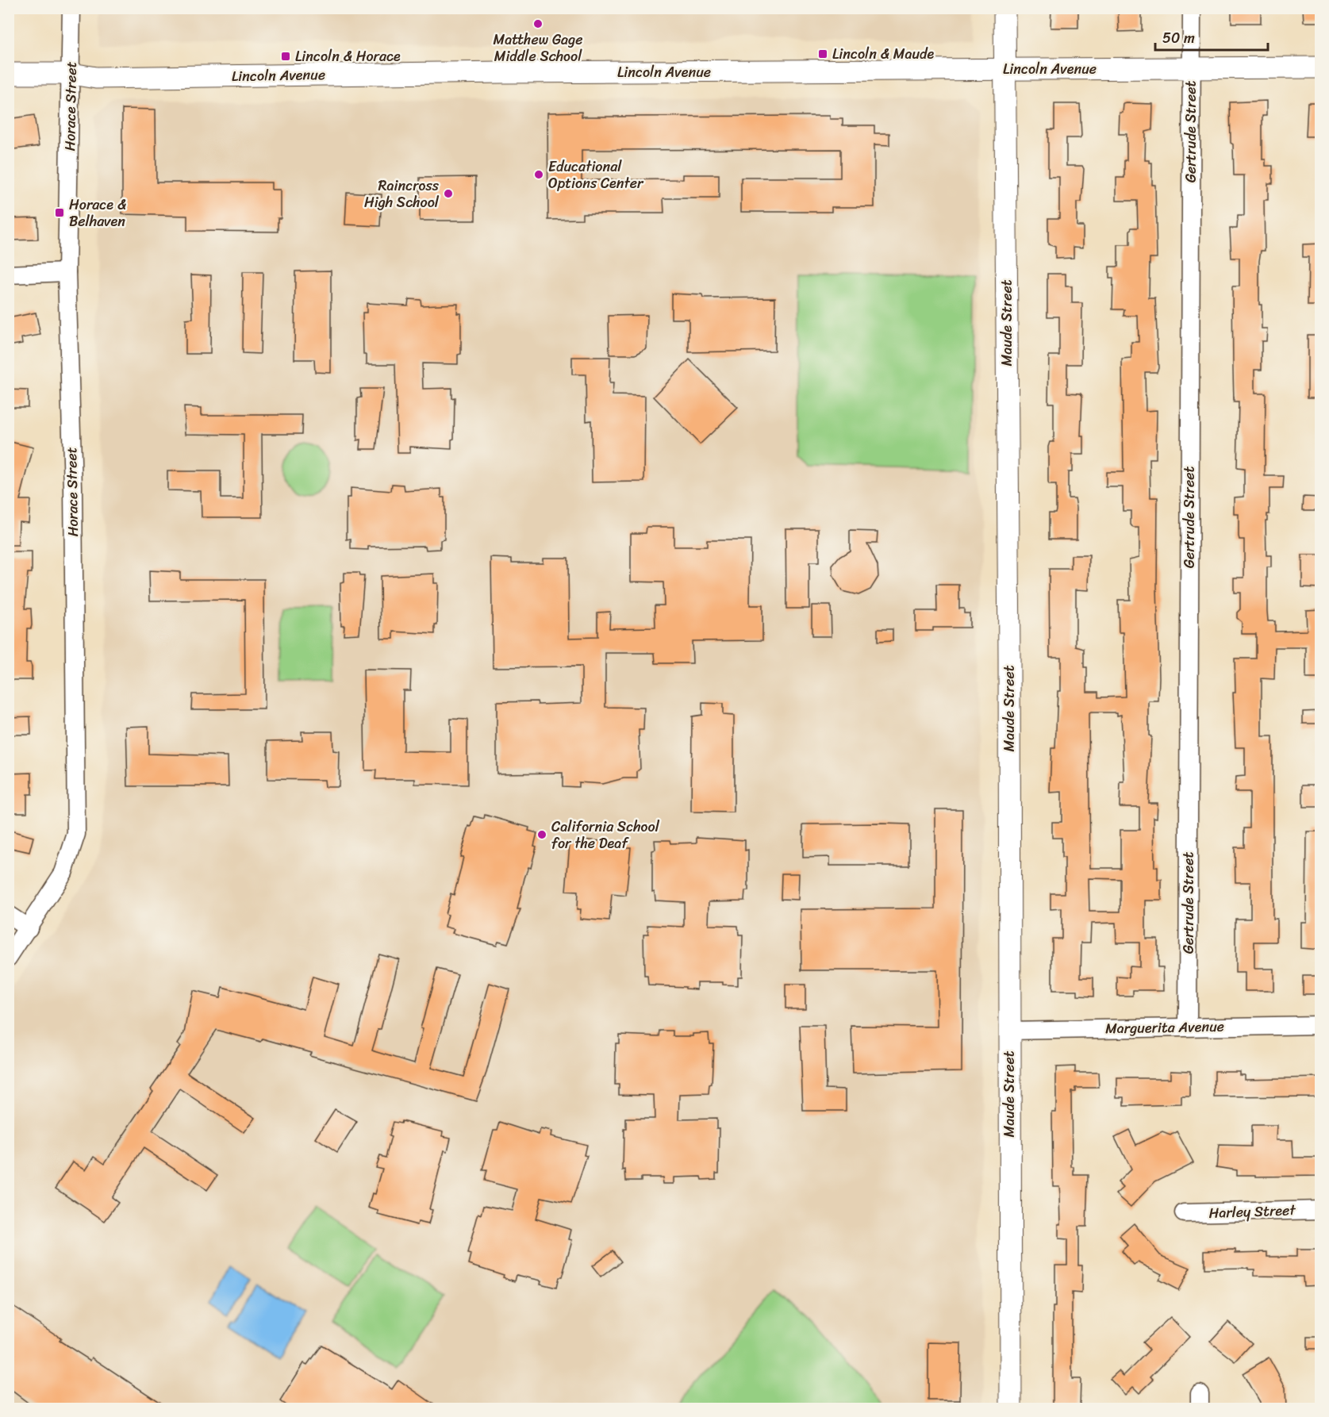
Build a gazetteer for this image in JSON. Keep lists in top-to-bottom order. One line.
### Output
{"streets":{"street":["Lincoln Avenue","Horace Street","Gertrude Street","Maude Street","Marguerita Avenue","Harley Street"]},"crossings":[["Lincoln Avenue","Horace Street"],["Lincoln Avenue","Gertrude Street"],["Lincoln Avenue","Maude Street"],["Gertrude Street","Marguerita Avenue"],["Maude Street","Marguerita Avenue"]],"places":{"other":["Matthew Gage Middle School","Educational Options Center","Raincross High School","California School for the Deaf"],"transit":["Lincoln & Maude","Lincoln & Horace","Horace & Belhaven"]},"scale_bar":"50 m"}
